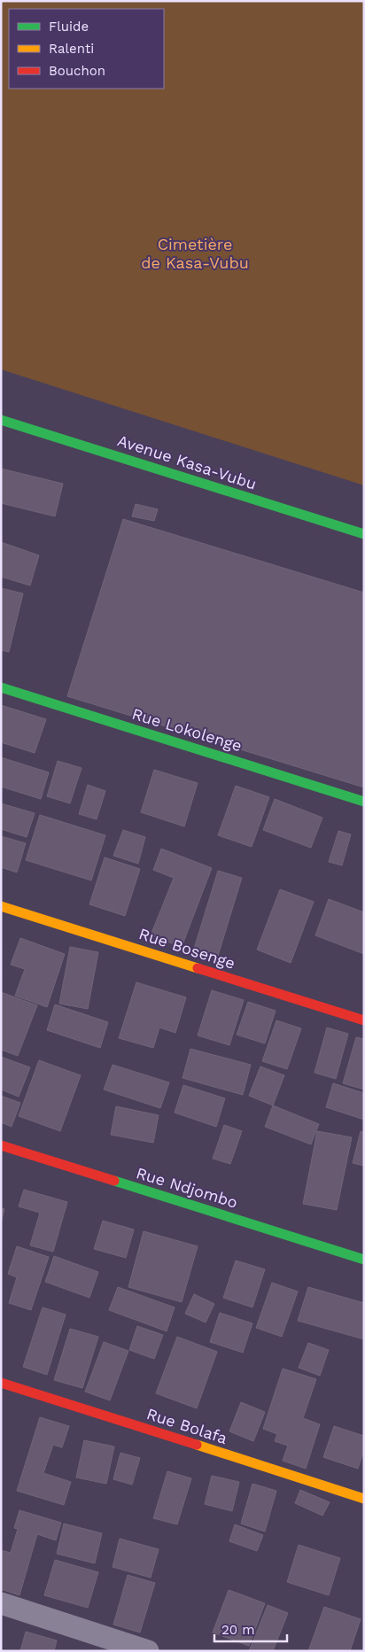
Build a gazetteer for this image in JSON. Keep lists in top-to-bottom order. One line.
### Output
{"streets":{"street":["Avenue Kasa-Vubu","Rue Lokolenge","Rue Bosenge","Rue Ndjombo","Rue Bolafa"]},"parks":["Cimetière de Kasa-Vubu"],"legend":["Fluide","Ralenti","Bouchon"],"scale_bar":"20 m"}
